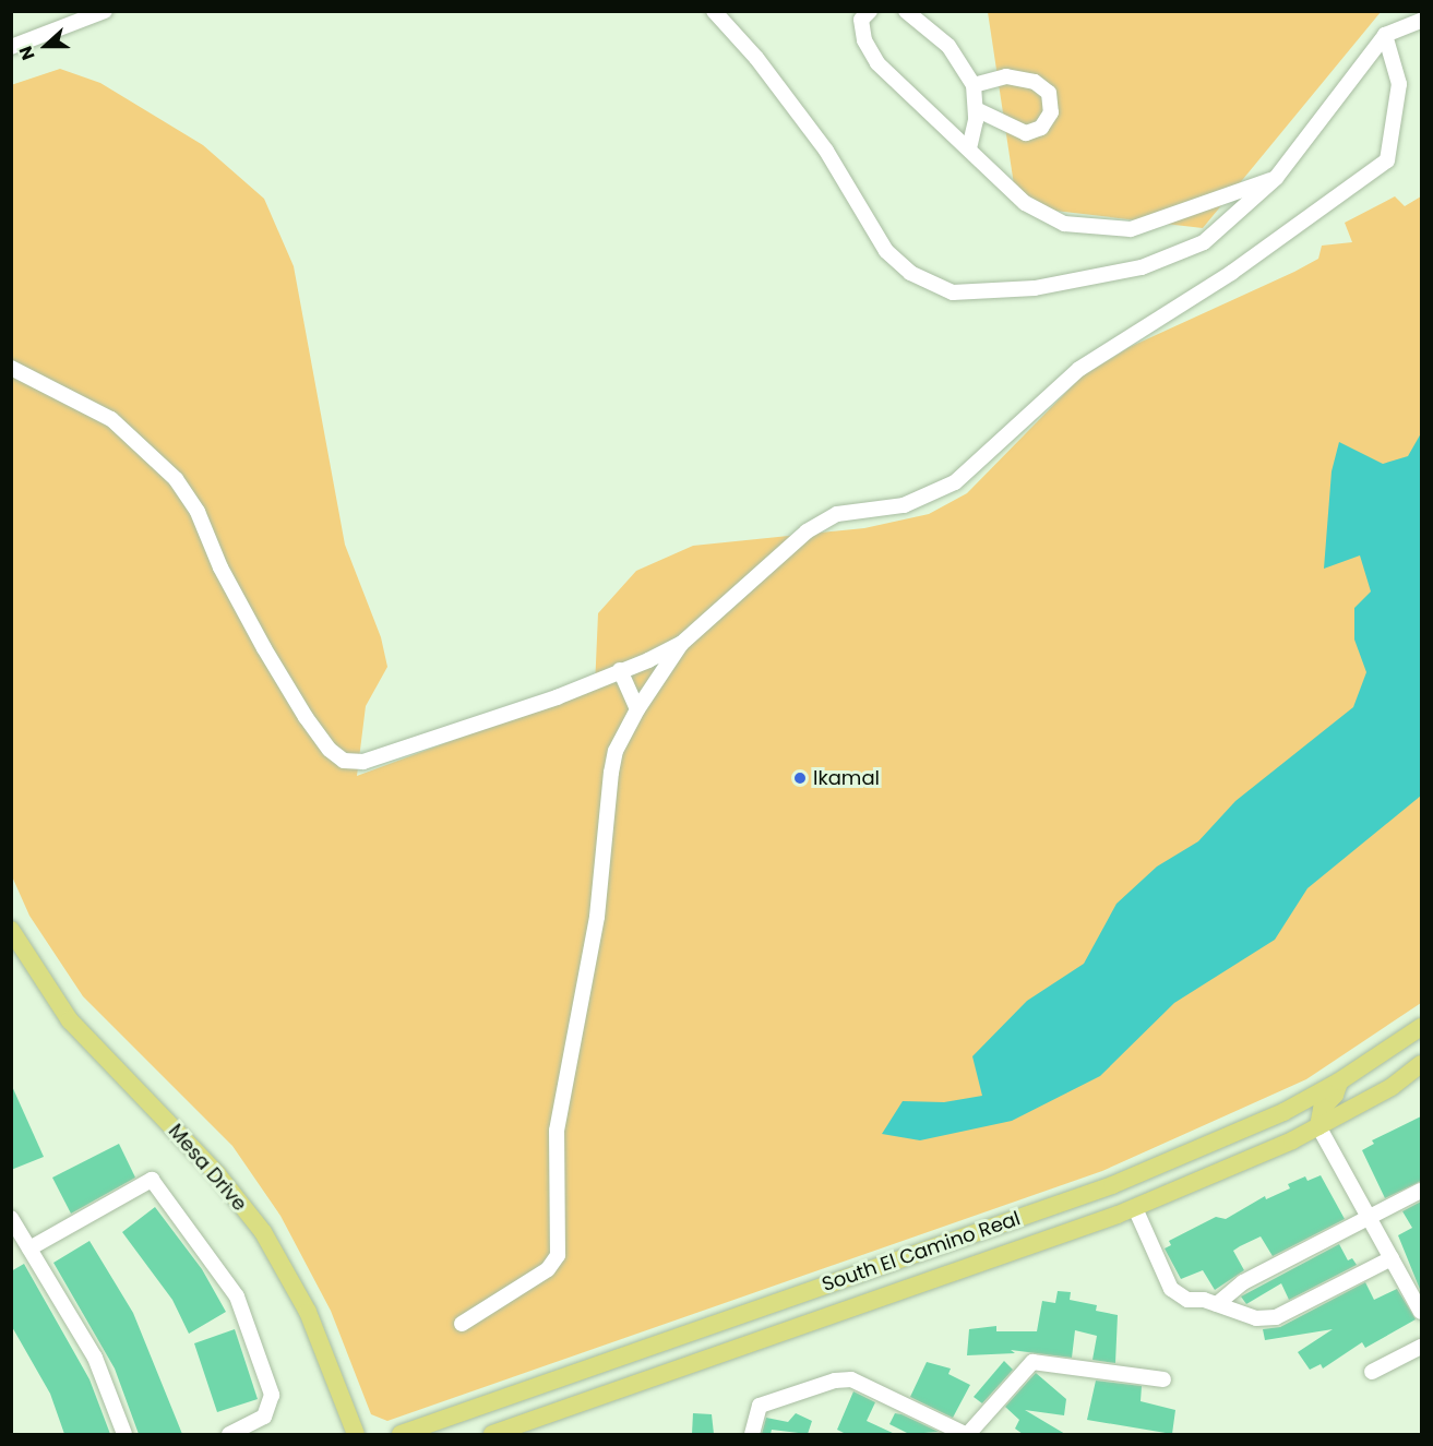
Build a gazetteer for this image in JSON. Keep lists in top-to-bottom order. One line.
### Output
{"streets":{"main road":["Mesa Drive","South El Camino Real"]},"places":["Ikamal"],"north":"left"}
